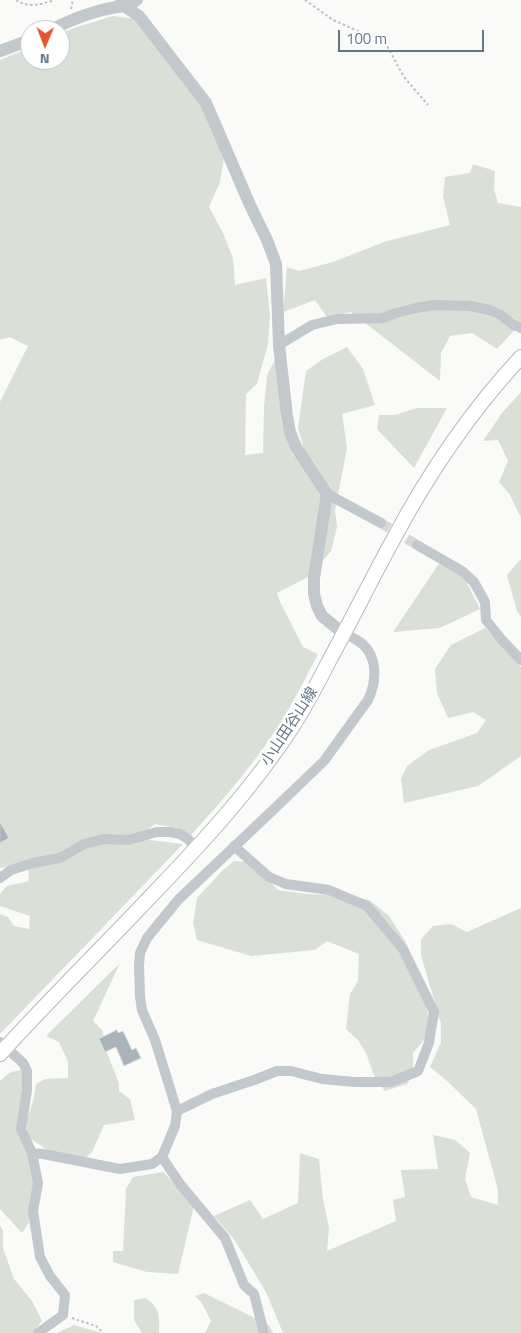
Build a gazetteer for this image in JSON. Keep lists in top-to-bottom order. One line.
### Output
{"streets":{"main road":["小山田谷山線"]},"scale_bar":"100 m","north":"bottom"}
